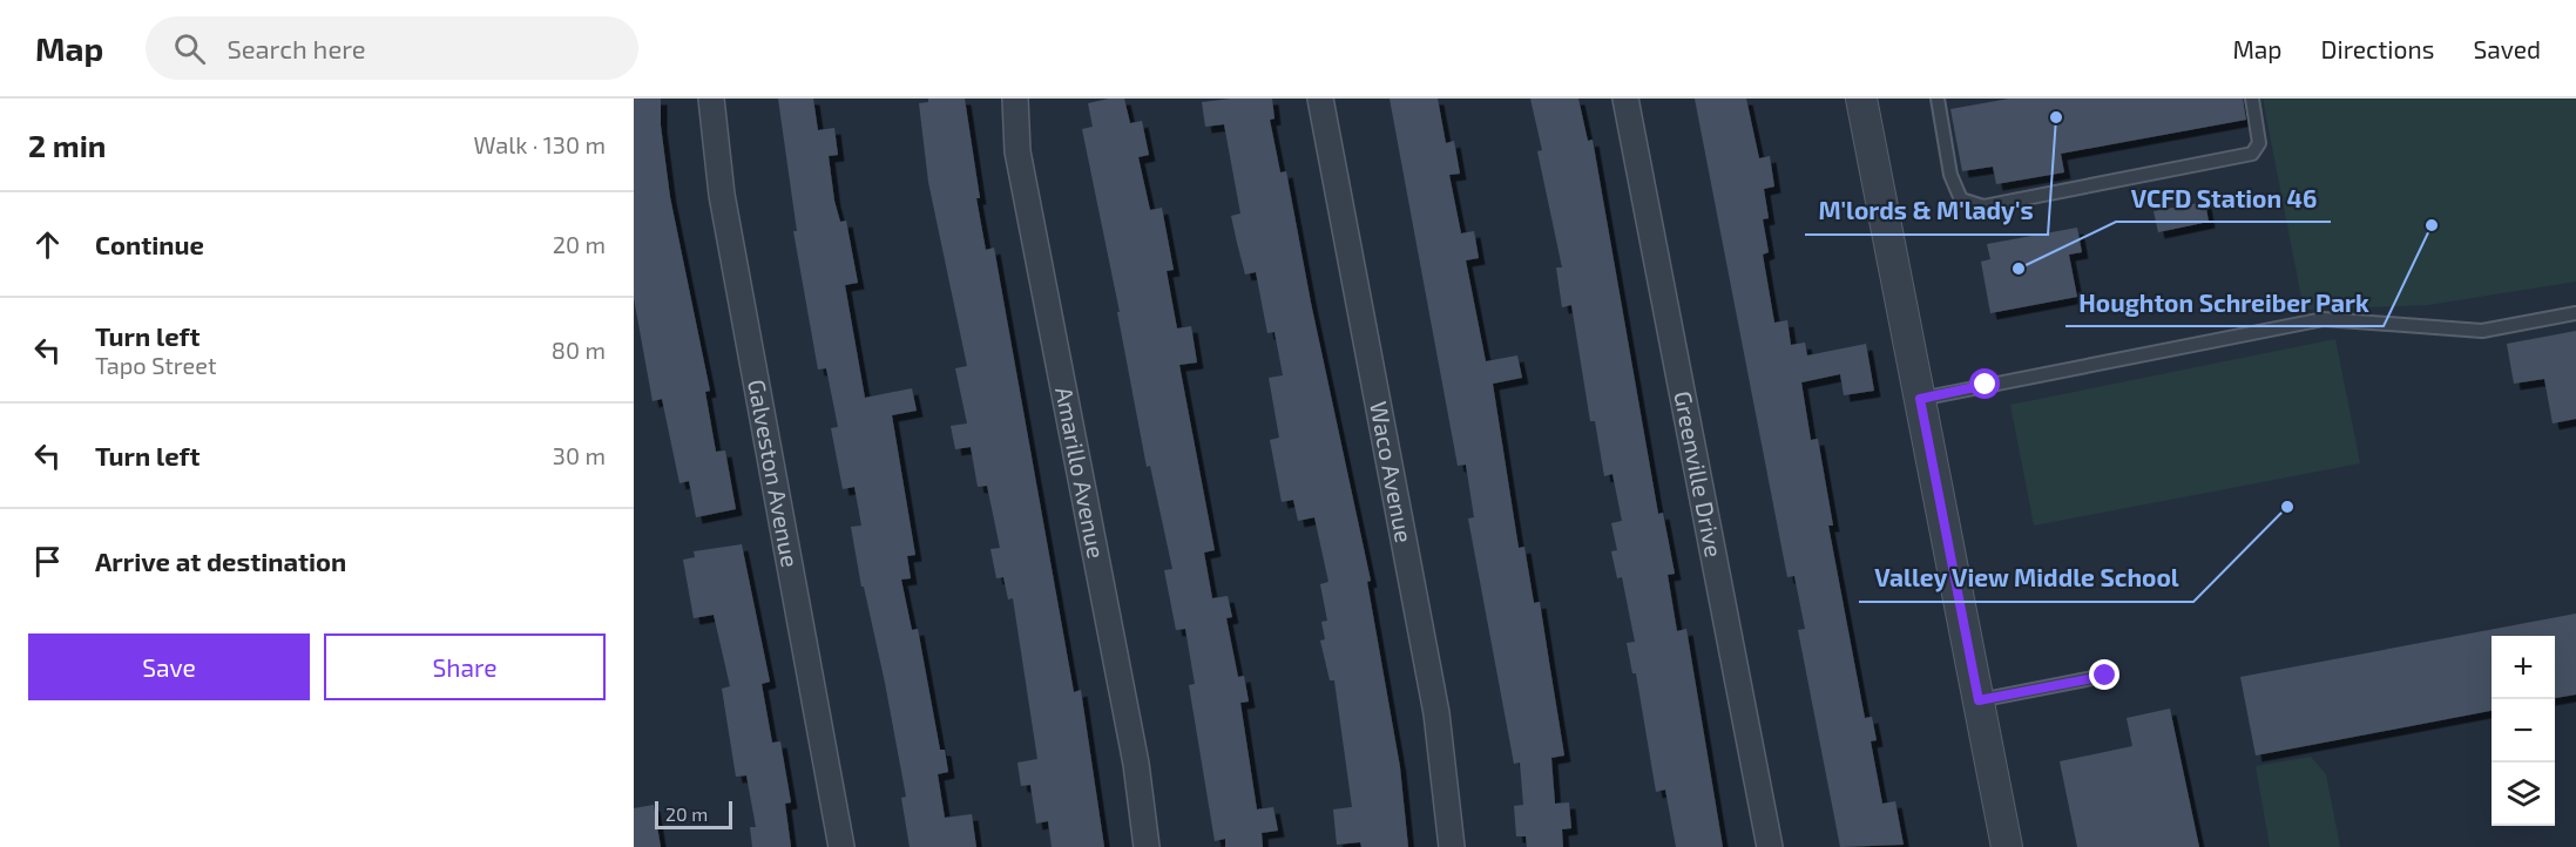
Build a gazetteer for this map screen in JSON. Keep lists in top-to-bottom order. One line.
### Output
{"streets":{"street":["Waco Avenue","Galveston Avenue","Amarillo Avenue","Greenville Drive"]},"places":["M'lords & M'lady's","Houghton Schreiber Park","VCFD Station 46","Valley View Middle School"],"scale_bar":"20 m","page":{"header":"Map","search":"Search here","nav":["Map","Directions","Saved"],"heading":["2 min","Walk · 130 m"],"list":[["Continue","20 m"],["Turn left","Tapo Street","80 m"],["Turn left","30 m"],"Arrive at destination"],"buttons":["Save","Share"],"map_buttons":["+","−"],"scale":"20 m"}}
